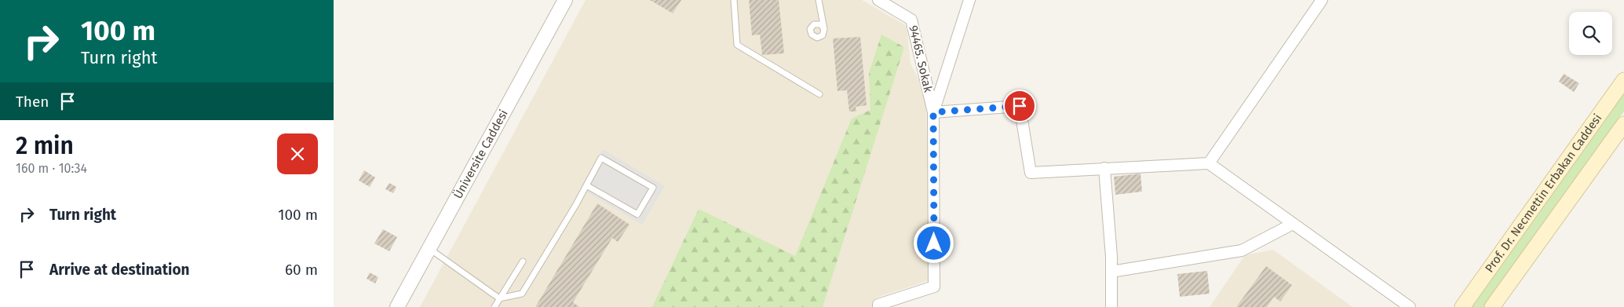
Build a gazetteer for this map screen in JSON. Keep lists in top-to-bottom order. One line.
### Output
{"streets":{"main road":["Prof. Dr. Necmettin Erbakan Caddesi"],"street":["94465. Sokak","Üniversite Caddesi"]},"page":{"turn":["100 m","Turn right"],"then":"Then","heading":["2 min","160 m · 10:34"],"list":[{"name":"Turn right","value":"100 m"},{"name":"Arrive at destination","value":"60 m"}]}}
